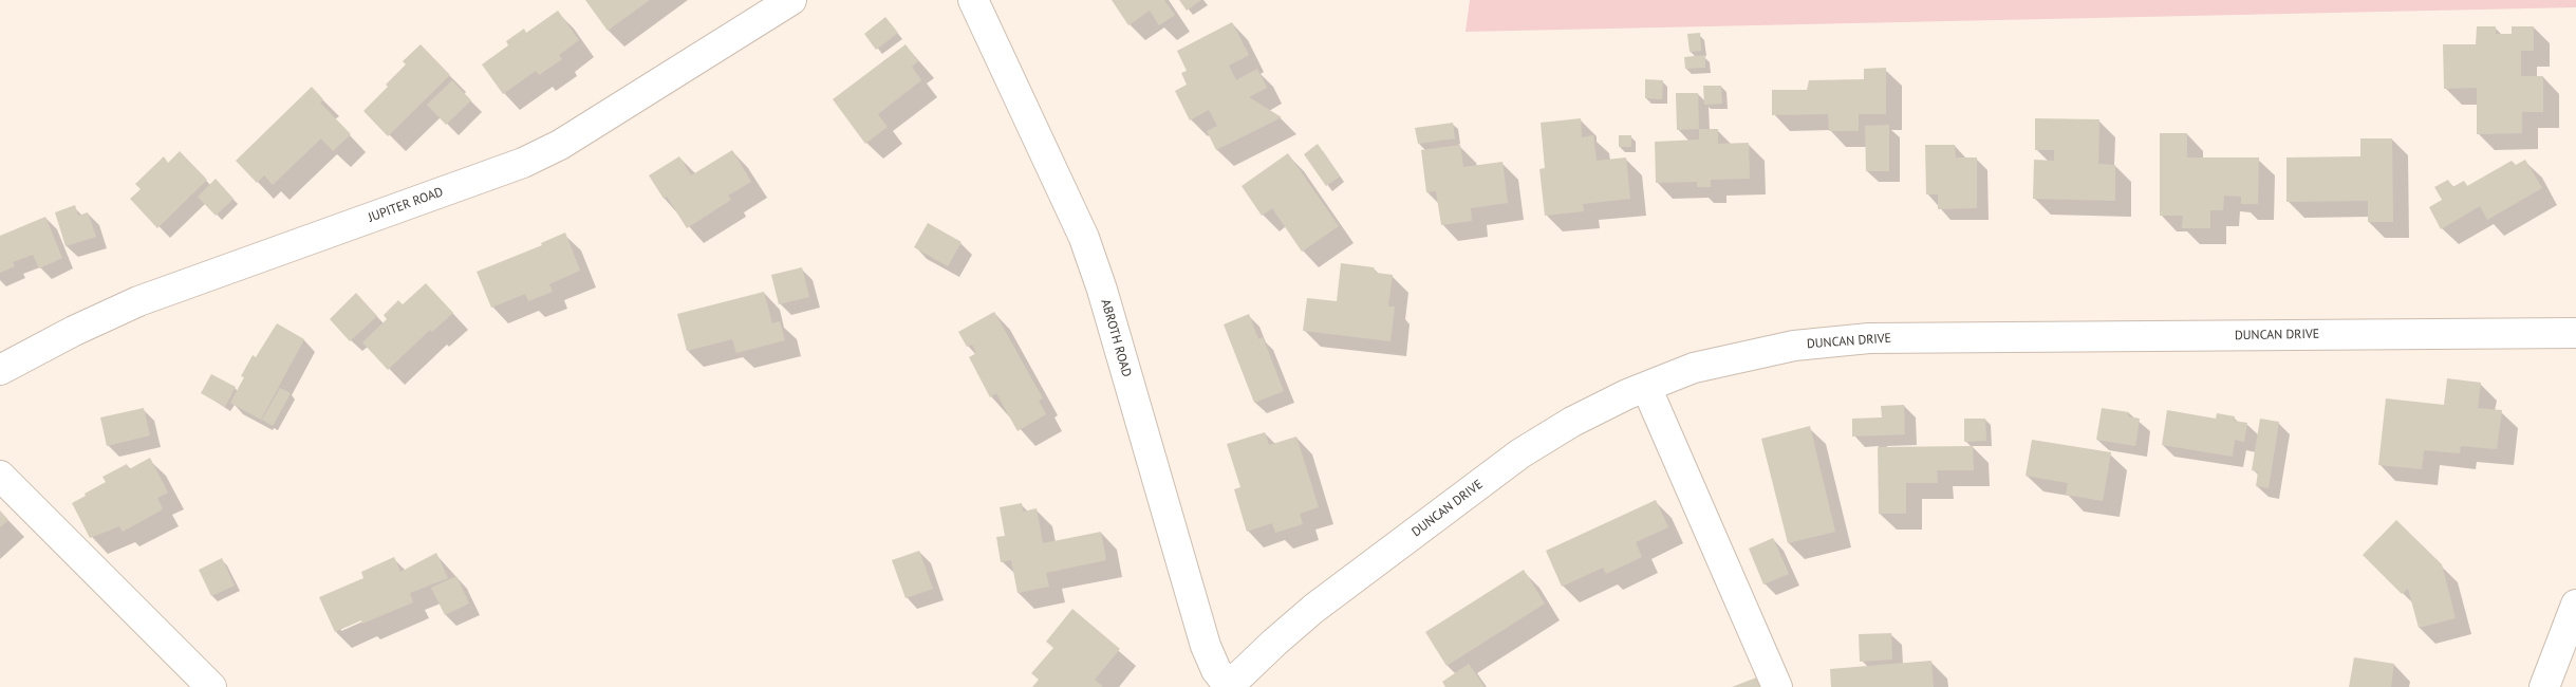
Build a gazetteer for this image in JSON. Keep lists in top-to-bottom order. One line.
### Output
{"streets":{"street":["JUPITER ROAD","DUNCAN DRIVE","ABROTH ROAD"]},"crossings":[["DUNCAN DRIVE","ABROTH ROAD"]]}
